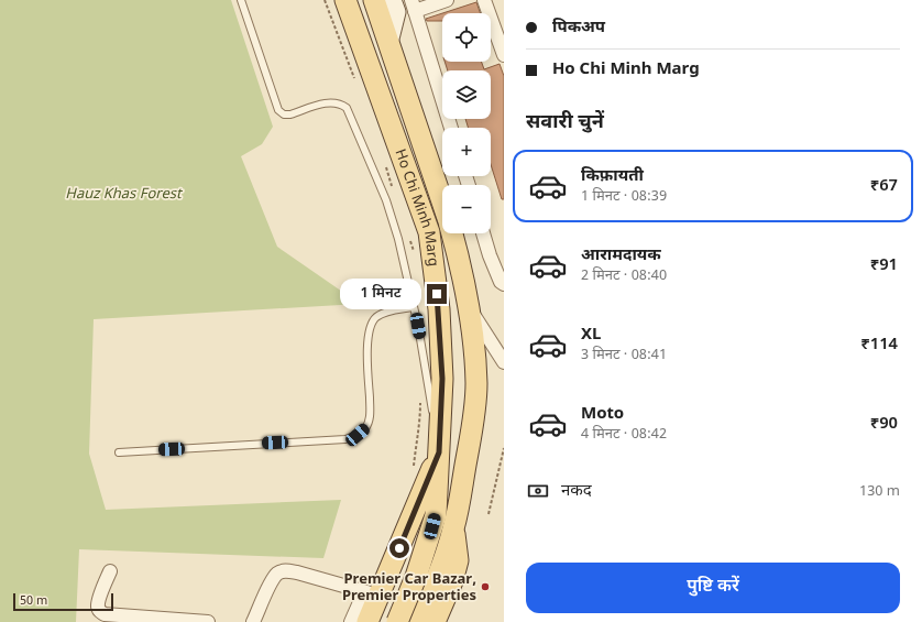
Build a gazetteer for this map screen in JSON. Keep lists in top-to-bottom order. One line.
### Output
{"streets":{"main road":["Ho Chi Minh Marg"]},"parks":["Hauz Khas Forest"],"places":["Premier Car Bazar, Premier Properties"],"scale_bar":"50 m","page":{"banner":["पिकअप","Ho Chi Minh Marg"],"map_buttons":["+","−"],"heading":"सवारी चुनें","list":[{"name":"किफ़ायती","note":"1 मिनट · 08:39","value":"₹67"},{"name":"आरामदायक","note":"2 मिनट · 08:40","value":"₹91"},{"name":"XL","note":"3 मिनट · 08:41","value":"₹114"},{"name":"Moto","note":"4 मिनट · 08:42","value":"₹90"}],"bubble":"1 मिनट","pay":["नकद","130 m"],"buttons":"पुष्टि करें","scale":"50 m"}}
